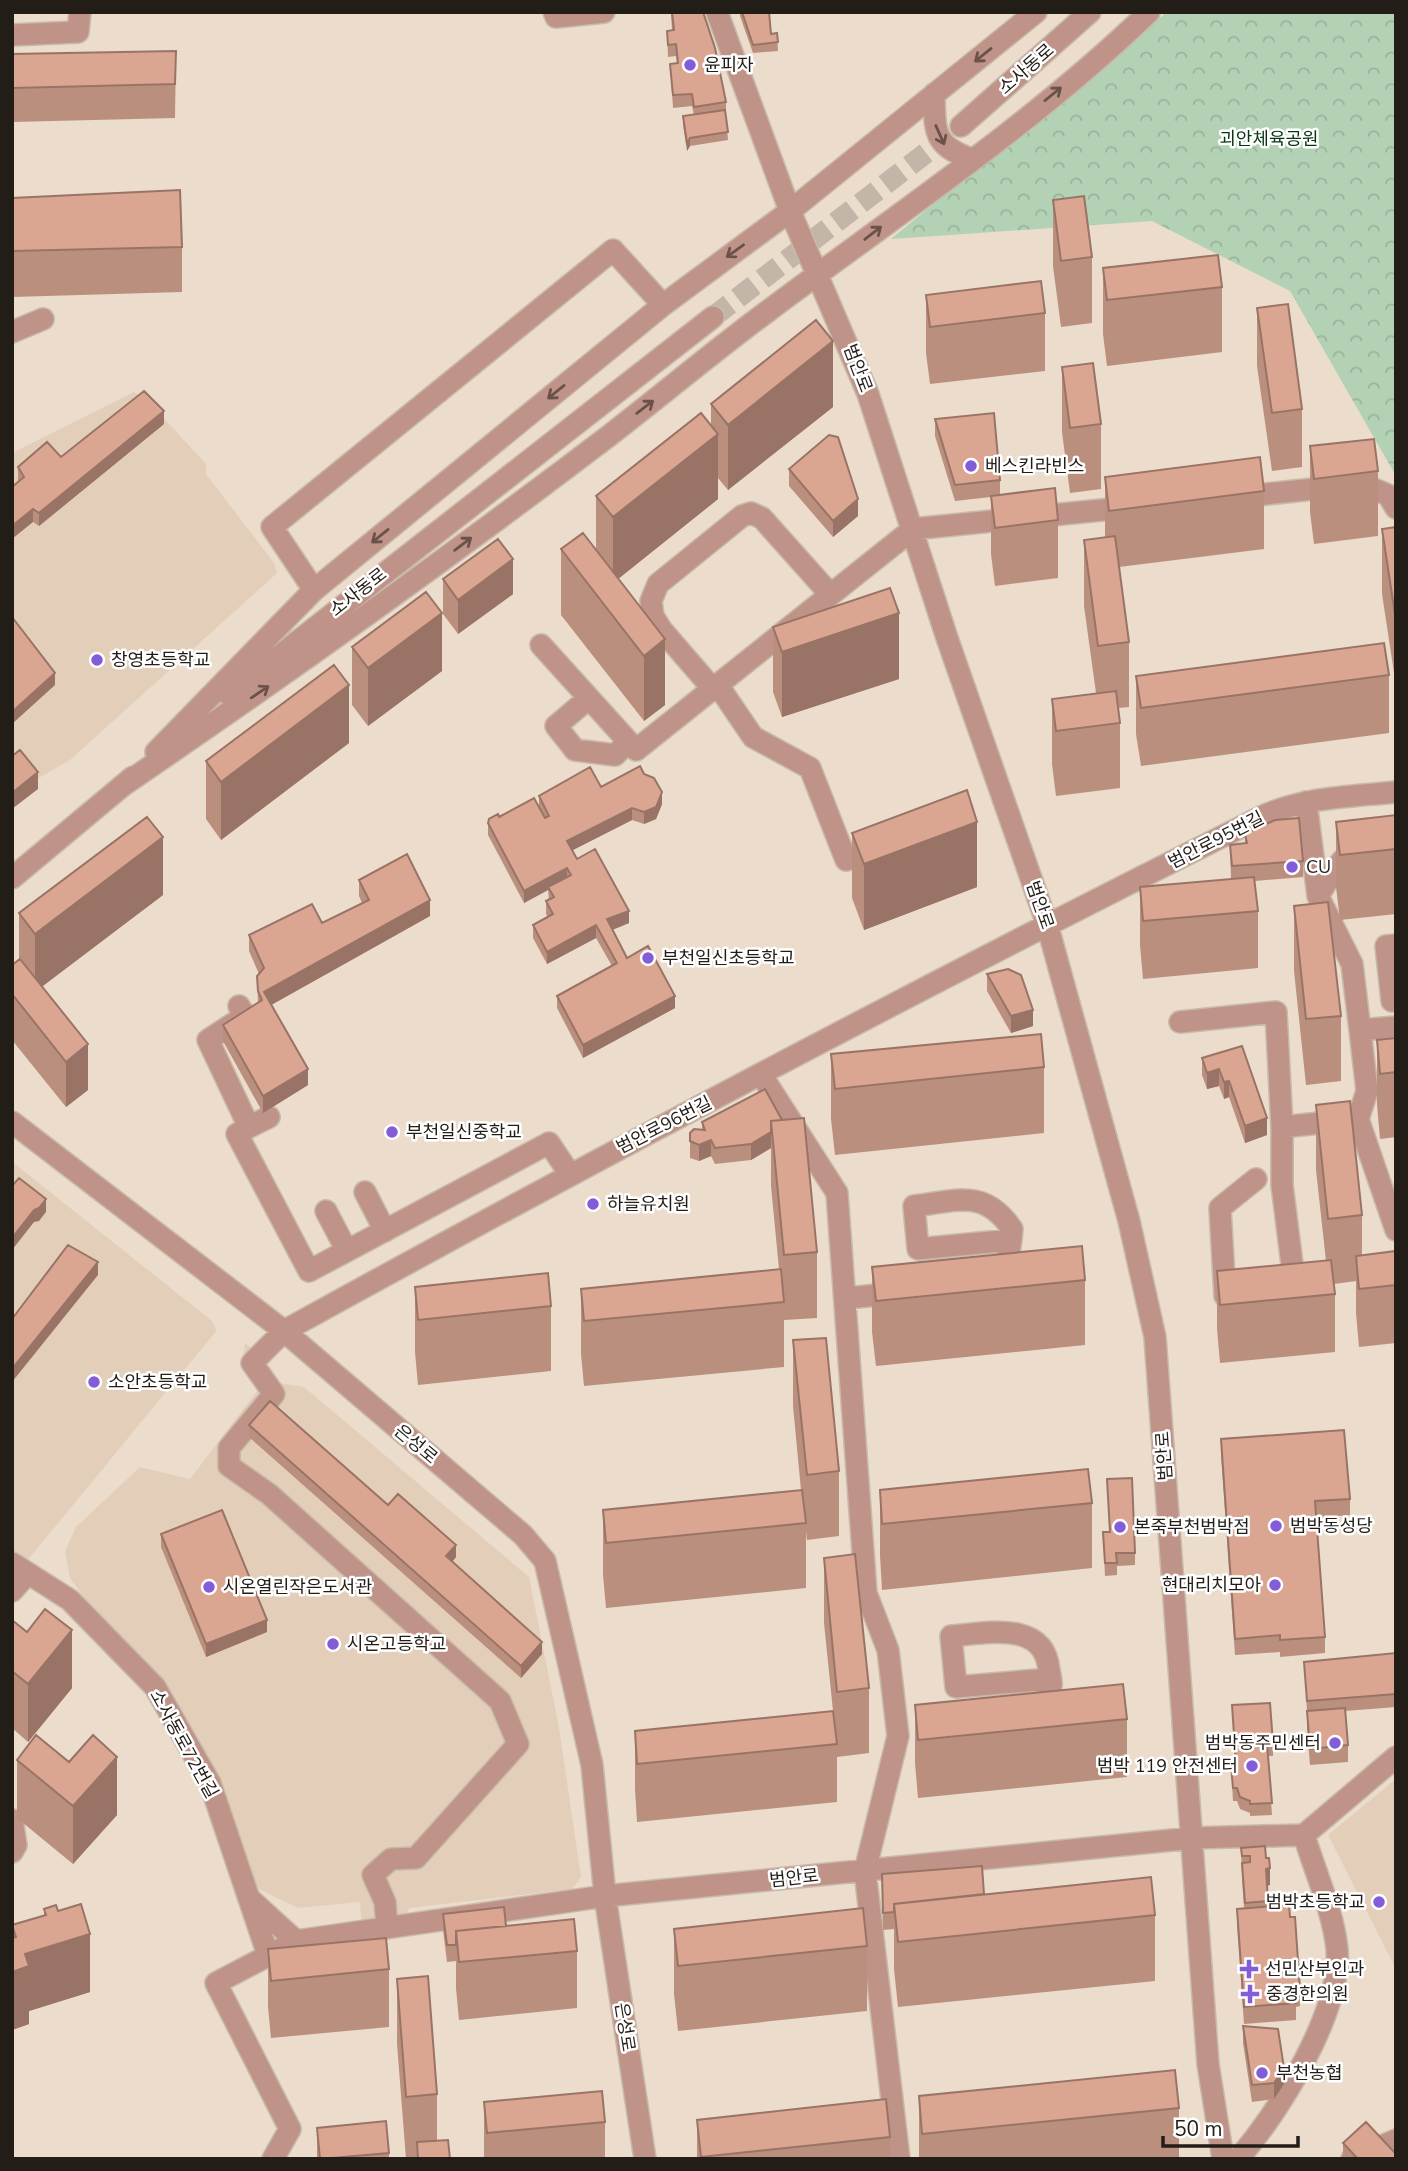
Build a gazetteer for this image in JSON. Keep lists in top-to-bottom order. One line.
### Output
{"streets":{"street":["소사동로","범안로","범안로95번길","범안로96번길","은성로","소사동로72번길"]},"crossings":[["범안로","범안로95번길"],["범안로","범안로96번길"],["범안로","은성로"],["범안로95번길","범안로96번길"],["범안로96번길","은성로"]],"parks":["괴안체육공원"],"places":{"other":["윤피자","베스킨라빈스","창영초등학교","CU","부천일신초등학교","부천일신중학교","하늘유치원","소안초등학교","범박동성당","본죽부천범박점","현대리치모아","시온열린작은도서관","시온고등학교","범박동주민센터","범박 119 안전센터","범박초등학교","부천농협"],"health":["선민산부인과","중경한의원"]},"scale_bar":"50 m"}
